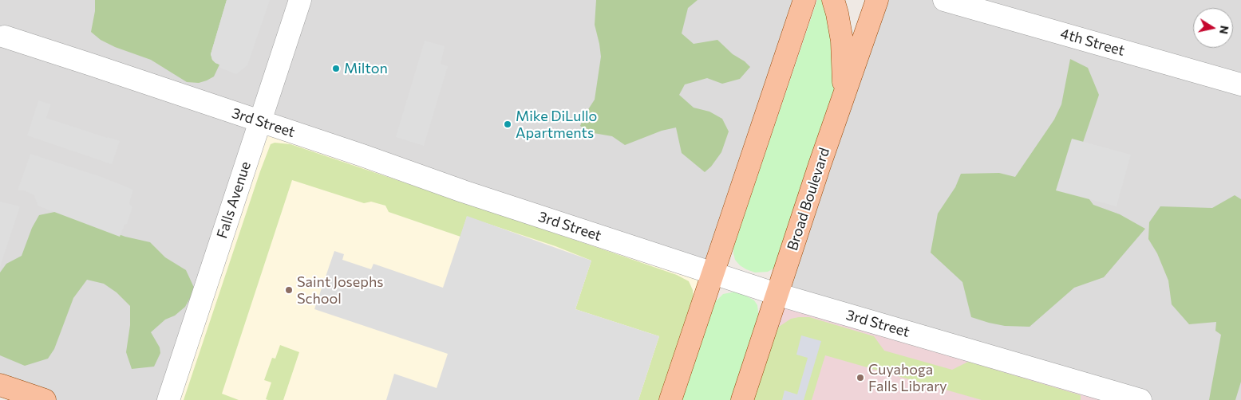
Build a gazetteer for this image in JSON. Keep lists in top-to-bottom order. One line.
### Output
{"streets":{"main road":["Broad Boulevard"],"street":["4th Street","3rd Street","Falls Avenue"]},"crossings":[["3rd Street","Broad Boulevard"],["3rd Street","Falls Avenue"]],"places":["Milton","Mike DiLullo Apartments","Saint Josephs School","Cuyahoga Falls Library"],"north":"right"}
